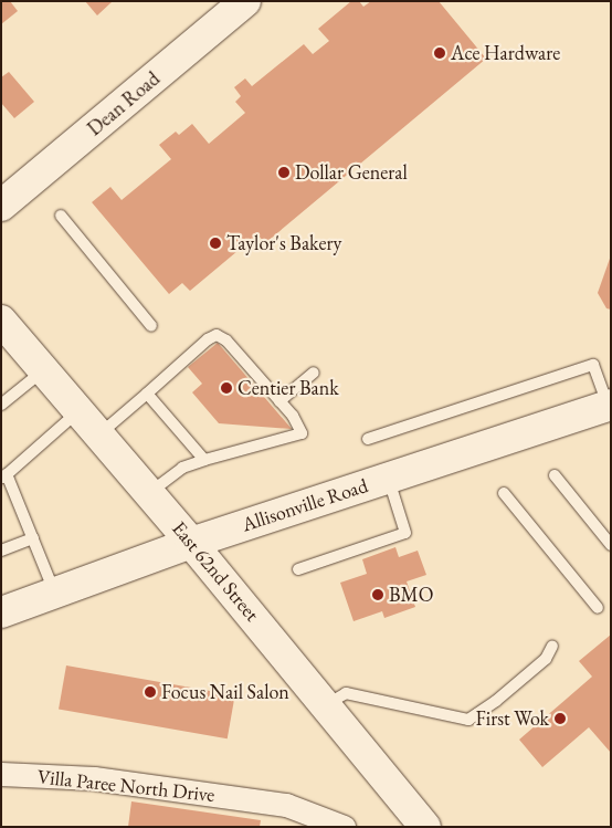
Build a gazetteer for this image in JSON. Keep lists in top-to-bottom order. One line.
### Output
{"streets":{"street":["Dean Road","Allisonville Road","East 62nd Street","Villa Paree North Drive"]},"crossings":[["Allisonville Road","East 62nd Street"]],"places":["Ace Hardware","Dollar General","Taylor's Bakery","Centier Bank","BMO","Focus Nail Salon","First Wok"]}
